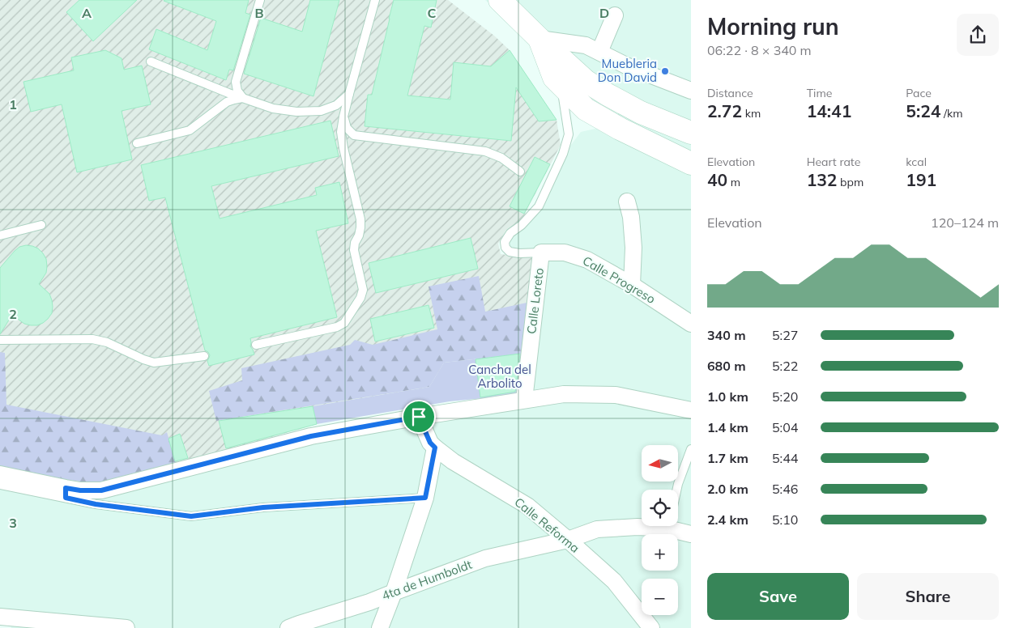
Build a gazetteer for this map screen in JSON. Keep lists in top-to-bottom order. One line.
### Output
{"streets":{"street":["Calle Progreso","Calle Loreto","Calle Reforma","4ta de Humboldt"]},"crossings":[["Calle Progreso","Calle Loreto"],["Calle Reforma","4ta de Humboldt"]],"parks":["Cancha del Arbolito"],"places":["Muebleria Don David"],"north":"left","page":{"heading":["Morning run","06:22 · 8 × 340 m"],"stats":[["Distance","2.72 km"],["Time","14:41"],["Pace","5:24 /km"],["Elevation","40 m"],["Heart rate","132 bpm"],["kcal","191"]],"chart":["Elevation","120–124 m"],"list":[{"name":"340 m","note":"5:27"},{"name":"680 m","note":"5:22"},{"name":"1.0 km","note":"5:20"},{"name":"1.4 km","note":"5:04"},{"name":"1.7 km","note":"5:44"},{"name":"2.0 km","note":"5:46"},{"name":"2.4 km","note":"5:10"}],"map_buttons":["+","−"],"buttons":["Save","Share"]},"grid":{"columns":["A","B","C","D"],"rows":["1","2","3"]}}
